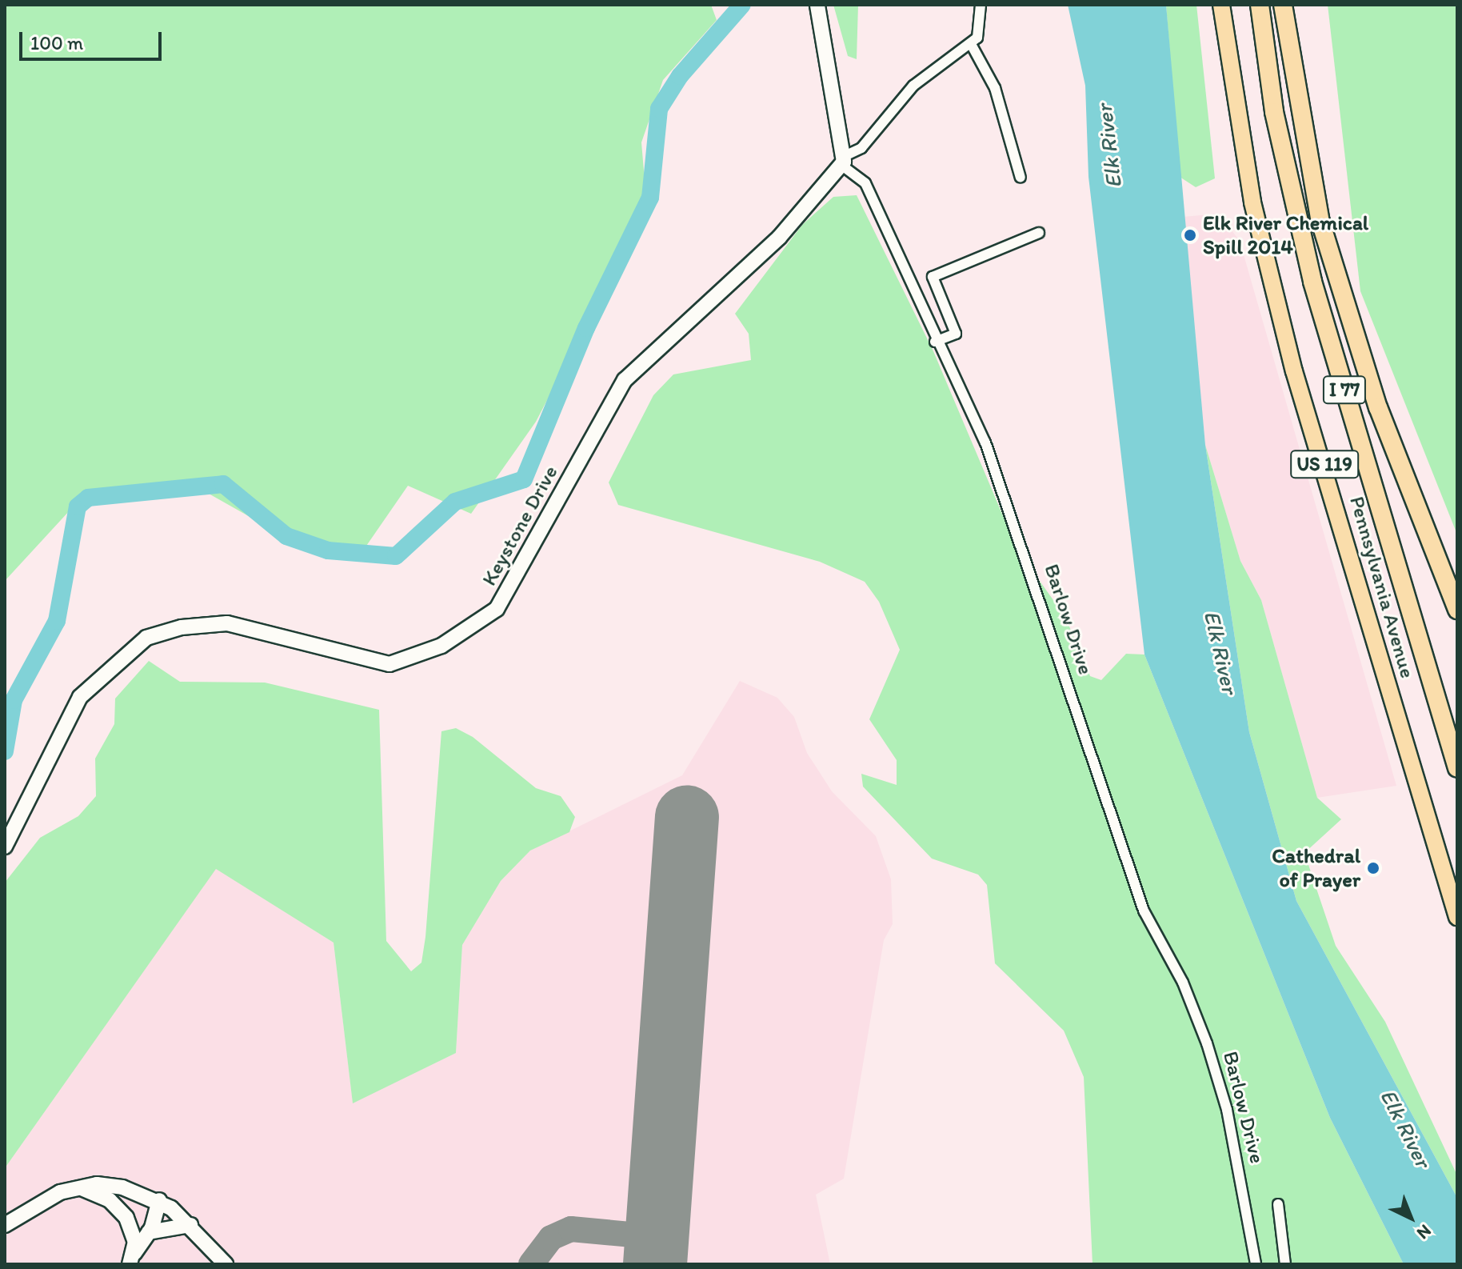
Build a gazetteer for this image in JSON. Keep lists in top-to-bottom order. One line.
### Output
{"streets":{"highway":["I 77"],"main road":["US 119","Pennsylvania Avenue"],"street":["Keystone Drive","Barlow Drive"]},"crossings":[["Keystone Drive","Barlow Drive"]],"water":["Elk River"],"places":["Elk River Chemical Spill 2014","Cathedral of Prayer"],"scale_bar":"100 m","north":"bottom right"}
